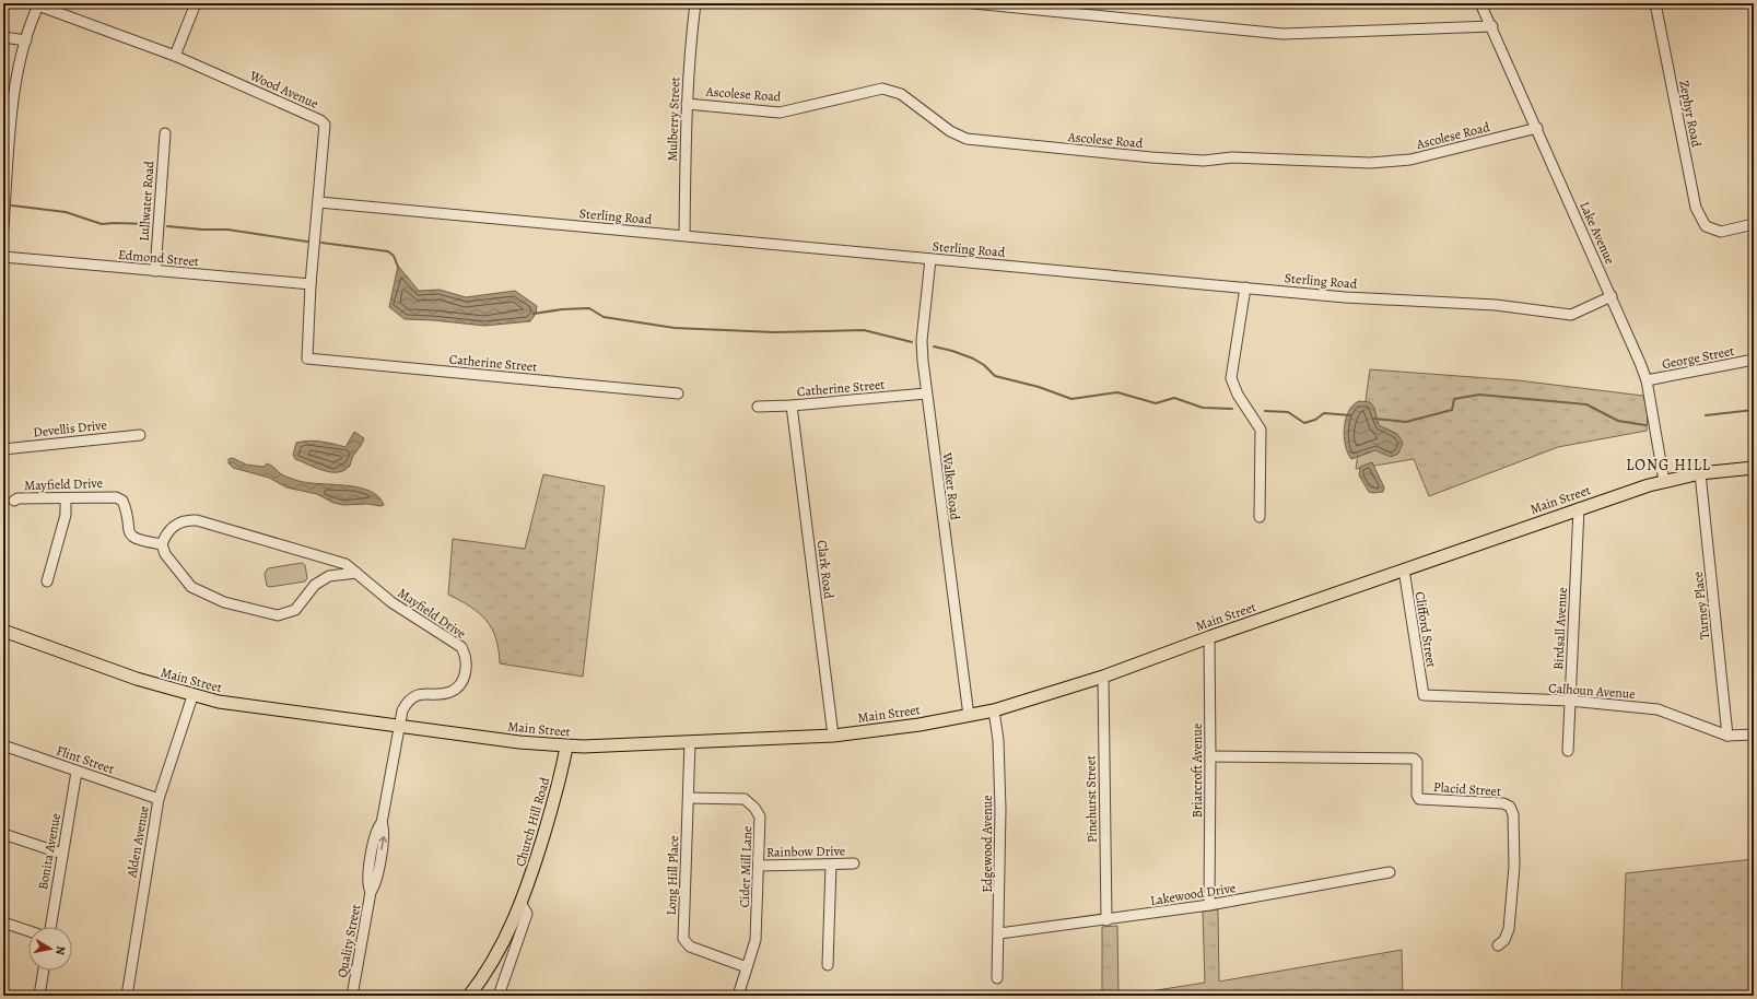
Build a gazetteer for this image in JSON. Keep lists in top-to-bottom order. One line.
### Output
{"streets":{"main road":["Main Street","Church Hill Road"],"street":["Wood Avenue","Ascolese Road","Zephyr Road","Mulberry Street","Lullwater Road","Sterling Road","Lake Avenue","Edmond Street","George Street","Catherine Street","Devellis Drive","Mayfield Drive","Walker Road","Clark Road","Turney Place","Birdsall Avenue","Clifford Street","Calhoun Avenue","Flint Street","Briarcroft Avenue","Placid Street","Pinehurst Street","Alden Avenue","Edgewood Avenue","Bonita Avenue","Rainbow Drive","Cider Mill Lane","Long Hill Place","Lakewood Drive","Quality Street"]},"crossings":[["Wood Avenue","Sterling Road"],["Wood Avenue","Edmond Street"],["Wood Avenue","Catherine Street"],["Ascolese Road","Mulberry Street"],["Ascolese Road","Lake Avenue"],["Mulberry Street","Sterling Road"],["Lullwater Road","Edmond Street"],["Sterling Road","Lake Avenue"],["Sterling Road","Walker Road"],["Lake Avenue","George Street"],["Lake Avenue","Main Street"],["Catherine Street","Walker Road"],["Catherine Street","Clark Road"],["Mayfield Drive","Main Street"],["Mayfield Drive","Quality Street"],["Walker Road","Main Street"],["Main Street","Clark Road"],["Main Street","Turney Place"],["Main Street","Birdsall Avenue"],["Main Street","Clifford Street"],["Main Street","Briarcroft Avenue"],["Main Street","Pinehurst Street"],["Main Street","Church Hill Road"],["Main Street","Alden Avenue"],["Main Street","Edgewood Avenue"],["Main Street","Long Hill Place"],["Main Street","Quality Street"],["Turney Place","Calhoun Avenue"],["Birdsall Avenue","Calhoun Avenue"],["Clifford Street","Calhoun Avenue"],["Flint Street","Alden Avenue"],["Flint Street","Bonita Avenue"],["Briarcroft Avenue","Placid Street"],["Briarcroft Avenue","Lakewood Drive"],["Pinehurst Street","Lakewood Drive"],["Edgewood Avenue","Lakewood Drive"],["Rainbow Drive","Cider Mill Lane"],["Cider Mill Lane","Long Hill Place"]],"districts":["LONG HILL"],"north":"right"}
